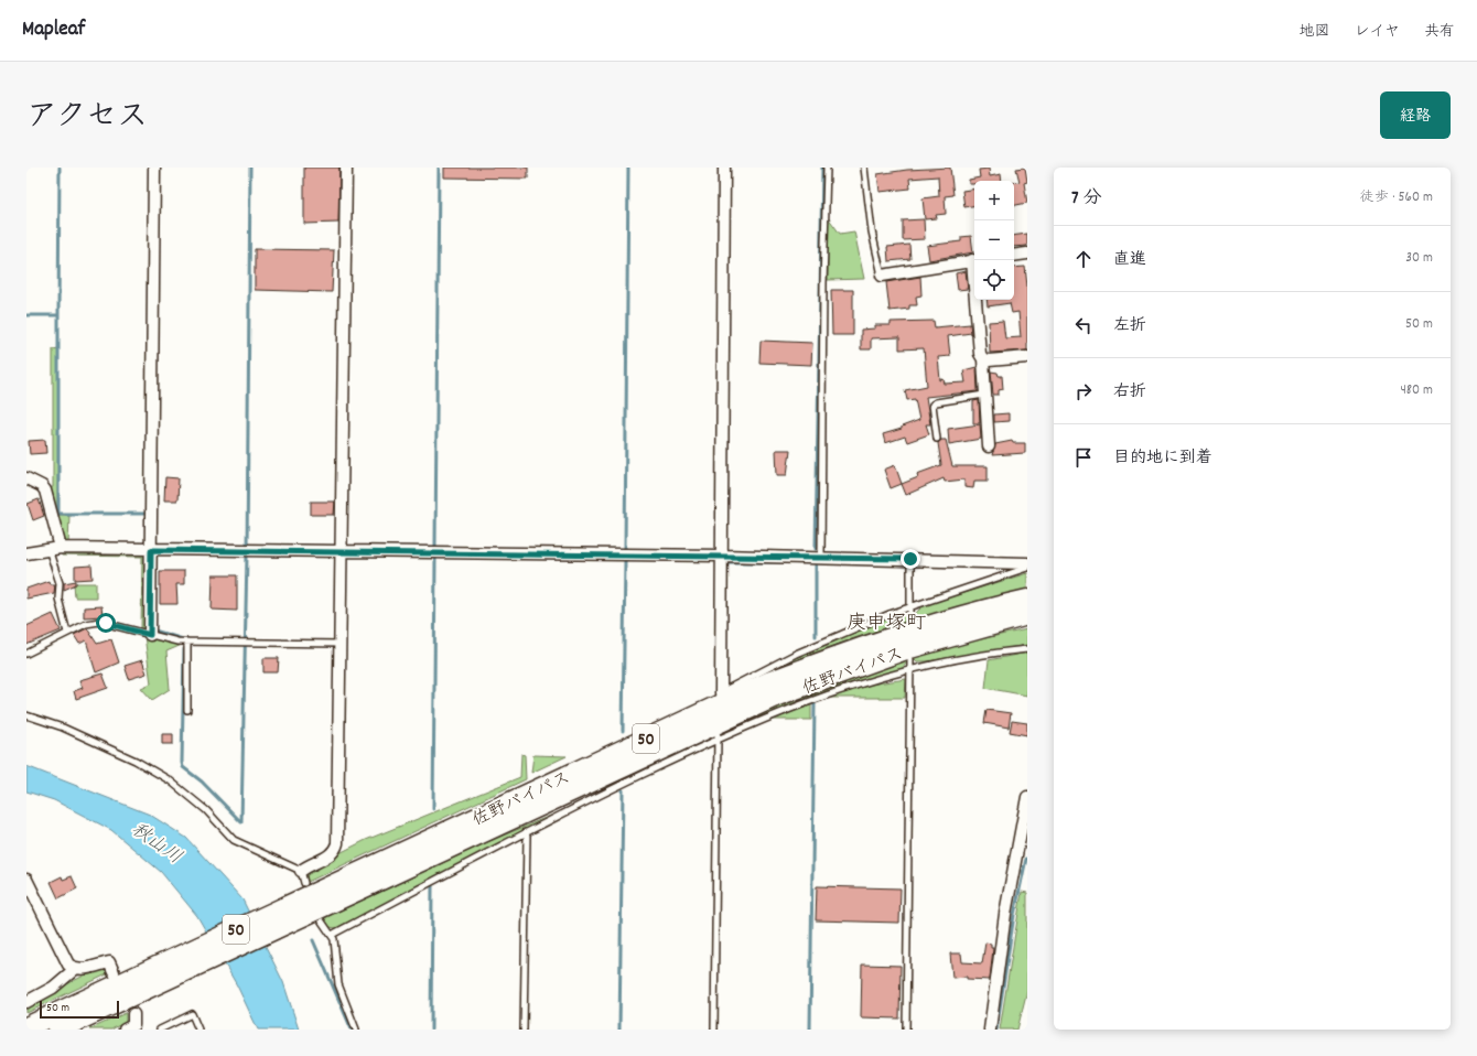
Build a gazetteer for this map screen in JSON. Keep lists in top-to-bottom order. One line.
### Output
{"streets":{"highway":["佐野バイパス","50"]},"districts":["庚申塚町"],"water":["秋山川"],"scale_bar":"50 m","page":{"header":"Mapleaf","nav":["地図","レイヤ","共有"],"title":"アクセス","buttons":"経路","heading":["7 分","徒歩 · 560 m"],"map_buttons":["+","−"],"list":[["直進","30 m"],["左折","50 m"],["右折","480 m"],"目的地に到着"],"scale":"50 m"}}
